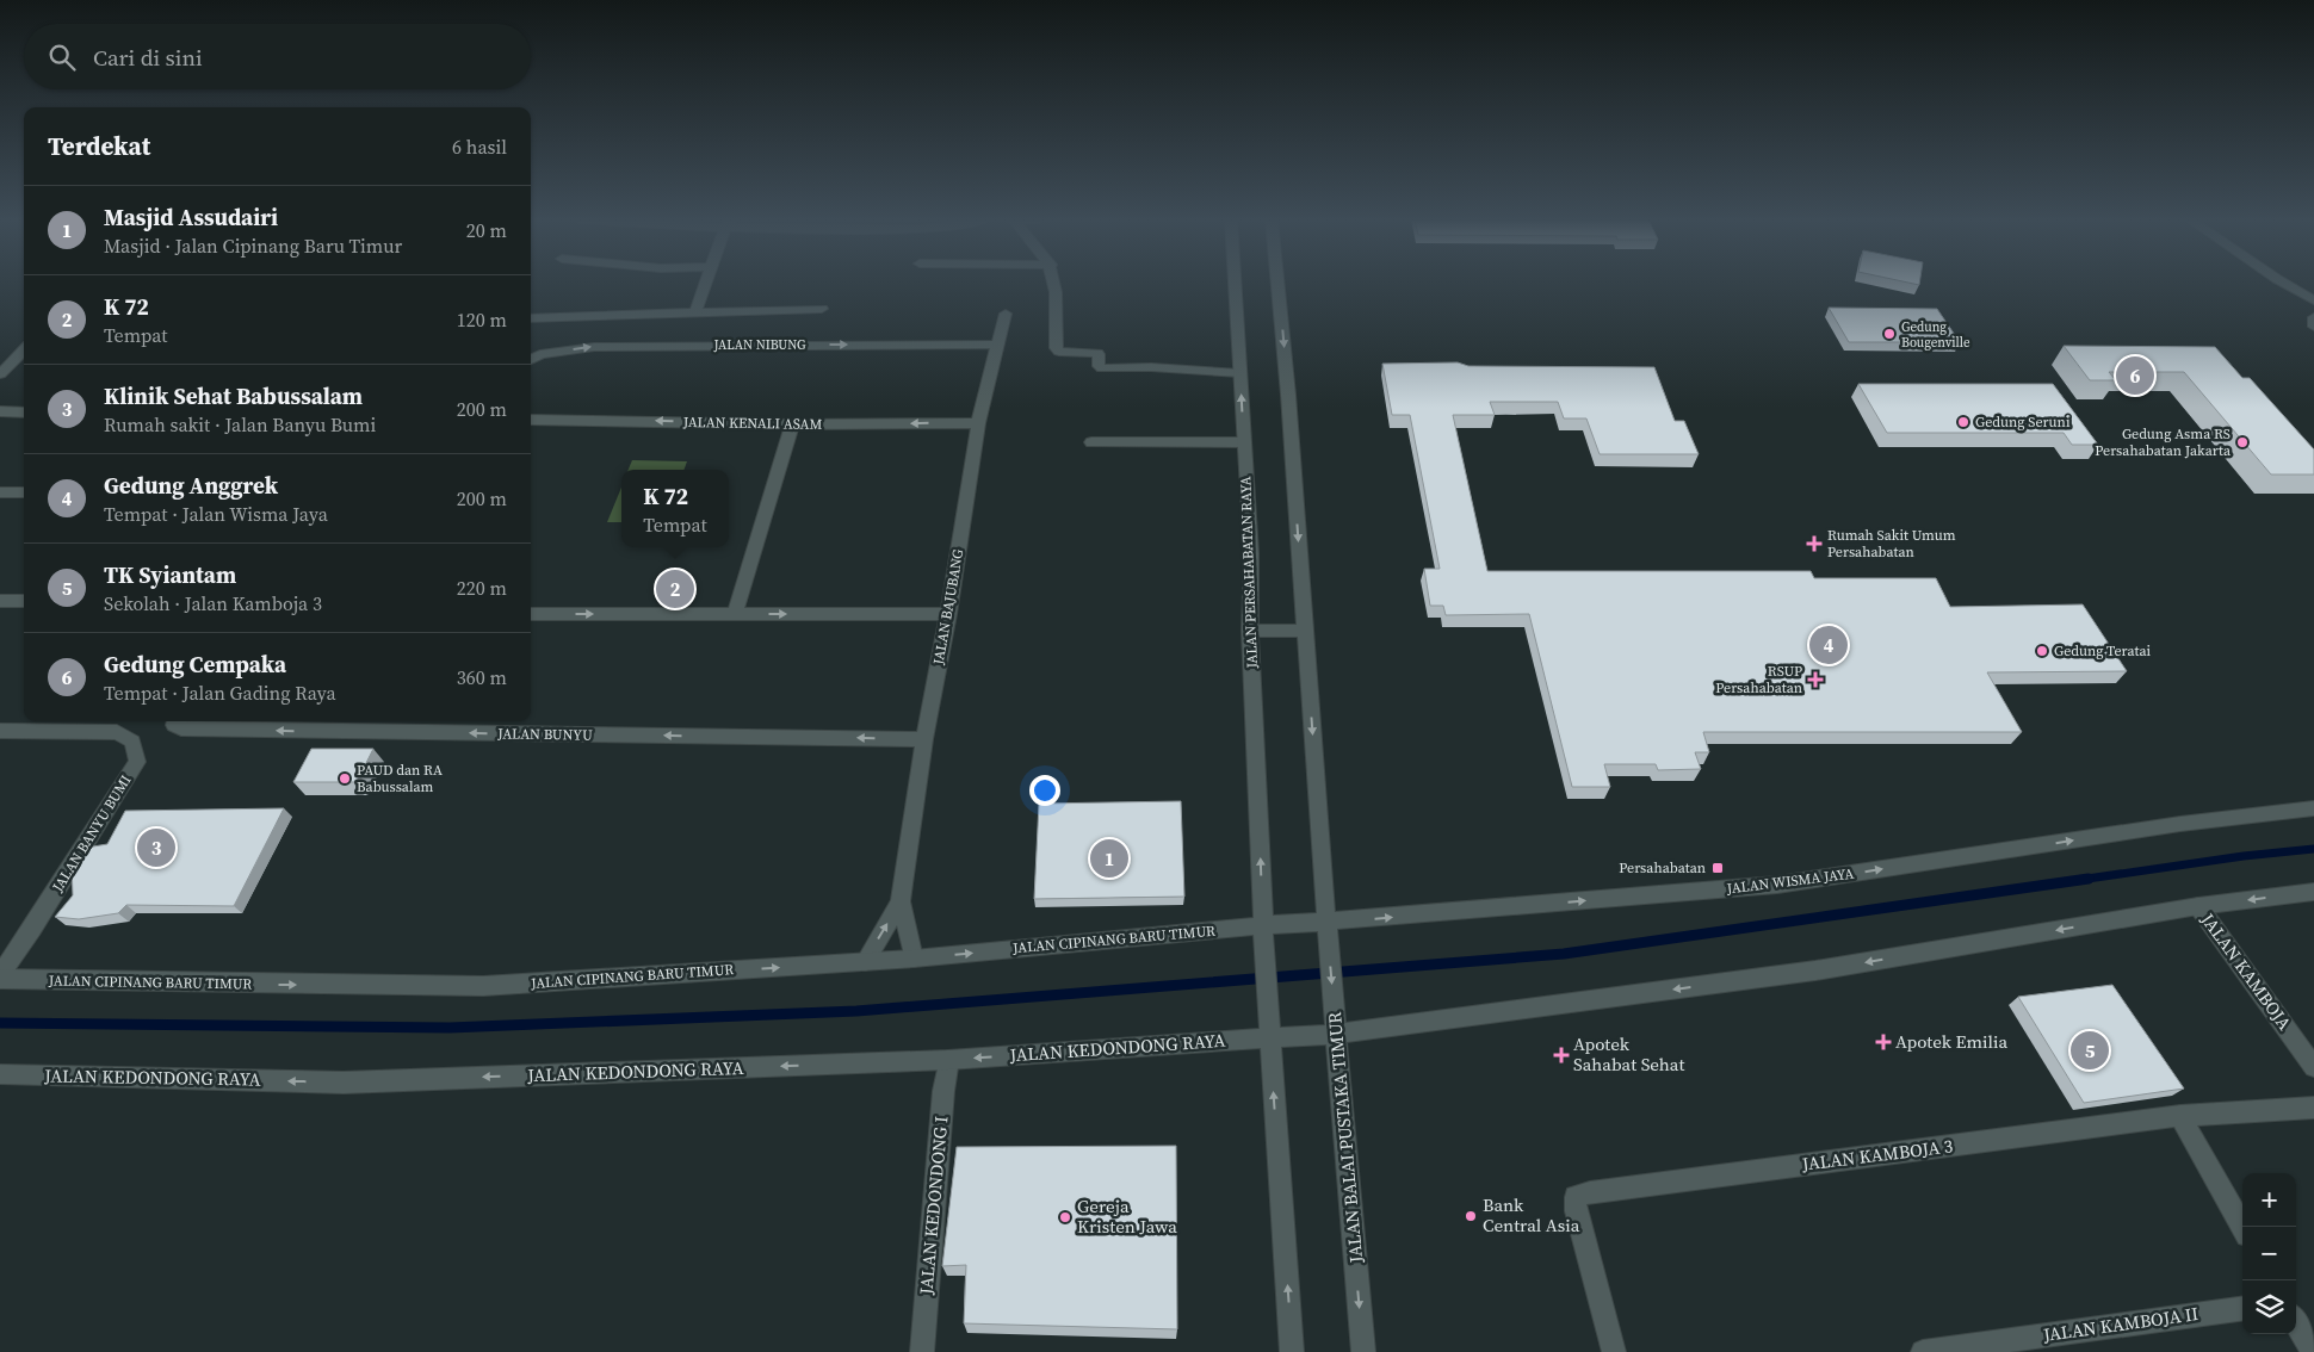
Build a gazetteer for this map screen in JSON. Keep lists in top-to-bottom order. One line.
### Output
{"streets":{"street":["JALAN NIBUNG","JALAN KENALI ASAM","JALAN PERSAHABATAN RAYA","JALAN BAJUBANG","JALAN BUNYU","JALAN BANYU BUMI","JALAN WISMA JAYA","JALAN CIPINANG BARU TIMUR","JALAN KAMBOJA","JALAN KEDONDONG RAYA","JALAN BALAI PUSTAKA TIMUR","JALAN KAMBOJA 3","JALAN KEDONDONG I","JALAN KAMBOJA II"]},"crossings":[["JALAN NIBUNG","JALAN BAJUBANG"],["JALAN KENALI ASAM","JALAN BAJUBANG"],["JALAN PERSAHABATAN RAYA","JALAN WISMA JAYA"],["JALAN PERSAHABATAN RAYA","JALAN CIPINANG BARU TIMUR"],["JALAN BAJUBANG","JALAN BUNYU"],["JALAN BAJUBANG","JALAN CIPINANG BARU TIMUR"],["JALAN BANYU BUMI","JALAN CIPINANG BARU TIMUR"],["JALAN WISMA JAYA","JALAN CIPINANG BARU TIMUR"],["JALAN WISMA JAYA","JALAN BALAI PUSTAKA TIMUR"],["JALAN KEDONDONG RAYA","JALAN KEDONDONG I"]],"one_way":["JALAN CIPINANG BARU TIMUR","JALAN KEDONDONG RAYA"],"places":{"other":["Gedung Bougenville","Gedung Seruni","Gedung Asma RS Persahabatan Jakarta","Gedung Teratai","PAUD dan RA Babussalam","Bank Central Asia","Gereja Kristen Jawa"],"health":["Rumah Sakit Umum Persahabatan","RSUP Persahabatan","Apotek Emilia","Apotek Sahabat Sehat"],"transit":["Persahabatan"]},"page":{"search":"Cari di sini","heading":["Terdekat","6 hasil"],"list":[{"mark":"1","name":"Masjid Assudairi","note":"Masjid · Jalan Cipinang Baru Timur","value":"20 m"},{"mark":"2","name":"K 72","note":"Tempat","value":"120 m"},{"mark":"3","name":"Klinik Sehat Babussalam","note":"Rumah sakit · Jalan Banyu Bumi","value":"200 m"},{"mark":"4","name":"Gedung Anggrek","note":"Tempat · Jalan Wisma Jaya","value":"200 m"},{"mark":"5","name":"TK Syiantam","note":"Sekolah · Jalan Kamboja 3","value":"220 m"},{"mark":"6","name":"Gedung Cempaka","note":"Tempat · Jalan Gading Raya","value":"360 m"}],"pins":["6","2","4","3","1","5"],"popup":["K 72","Tempat"],"map_buttons":["+","−"]}}
